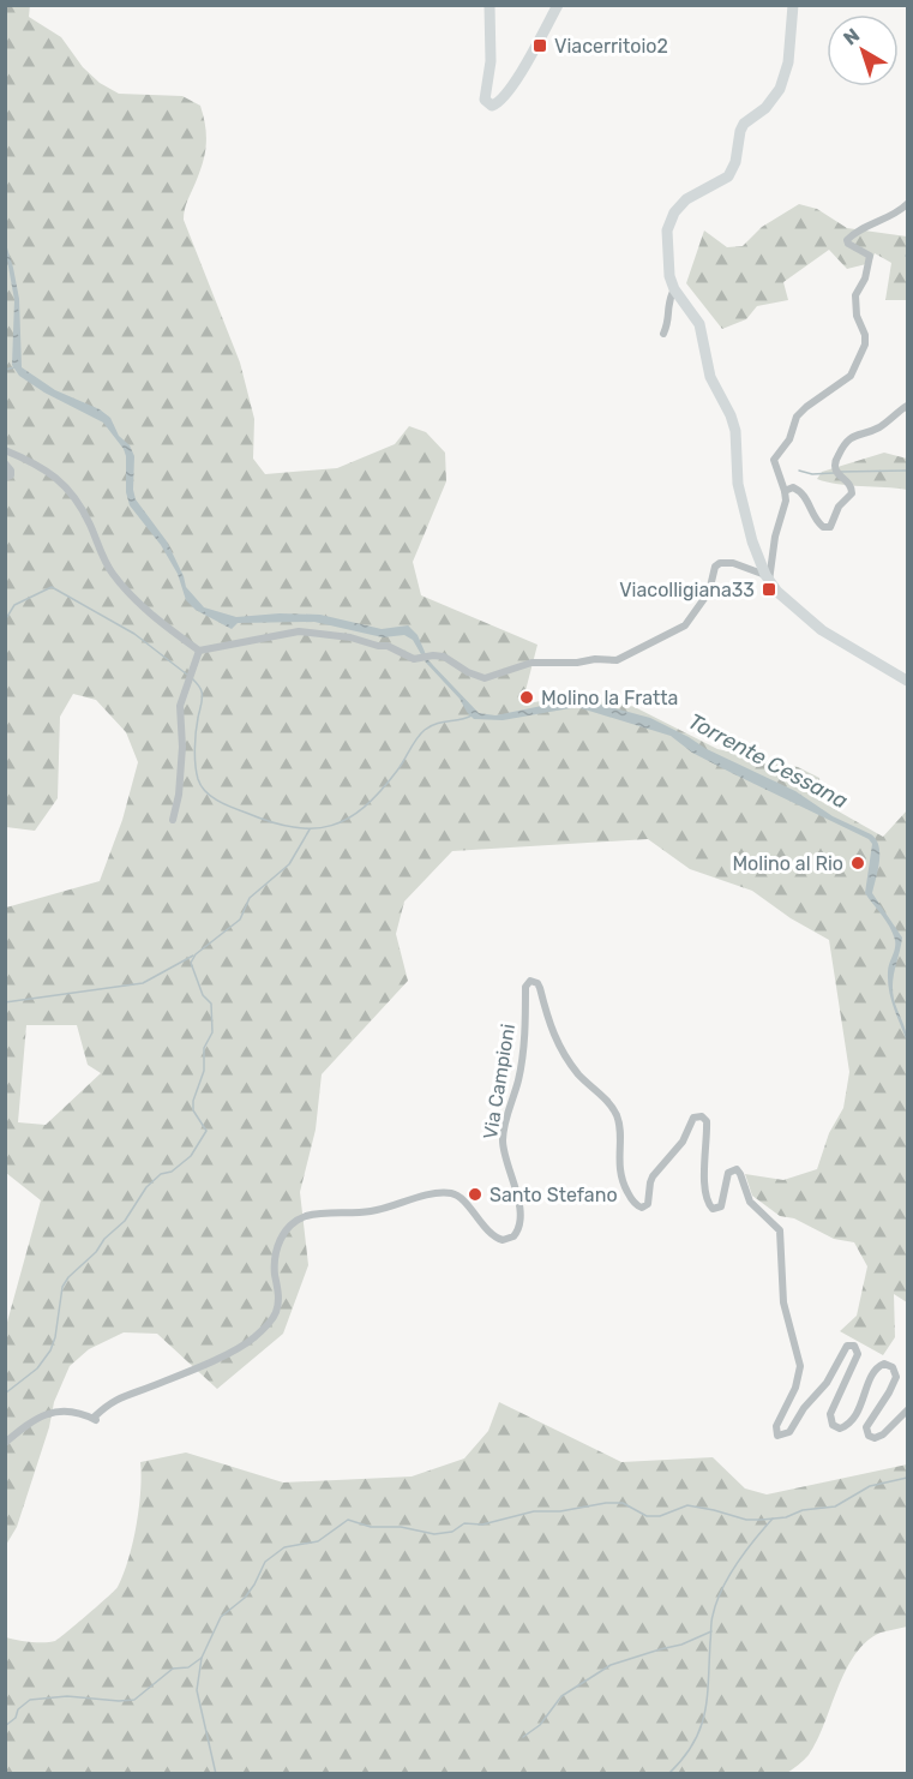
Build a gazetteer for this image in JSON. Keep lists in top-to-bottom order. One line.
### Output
{"streets":{"street":["Via Campioni"]},"water":["Torrente Cessana"],"places":{"transit":["Viacerritoio2","Viacolligiana33"],"other":["Molino la Fratta","Molino al Rio","Santo Stefano"]},"north":"top left"}
